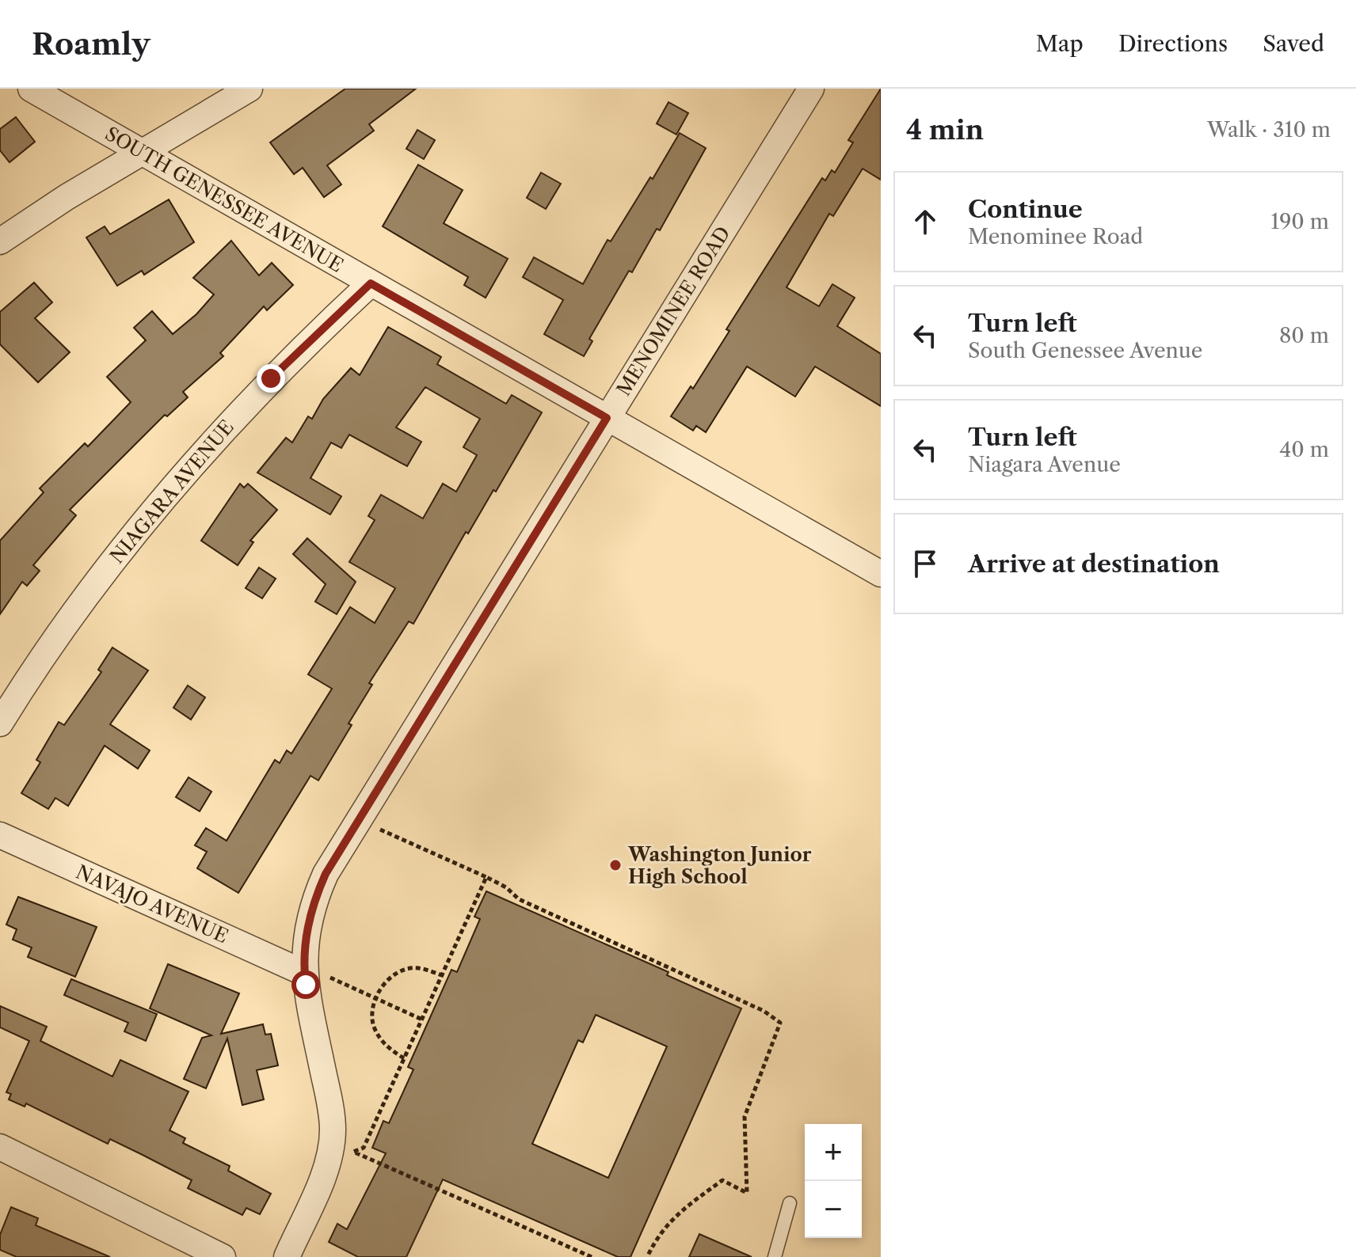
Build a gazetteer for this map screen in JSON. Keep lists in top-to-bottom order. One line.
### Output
{"streets":{"street":["SOUTH GENESSEE AVENUE","MENOMINEE ROAD","NIAGARA AVENUE","NAVAJO AVENUE"]},"crossings":[["SOUTH GENESSEE AVENUE","MENOMINEE ROAD"],["SOUTH GENESSEE AVENUE","NIAGARA AVENUE"],["MENOMINEE ROAD","NAVAJO AVENUE"]],"places":["Washington Junior High School"],"page":{"header":"Roamly","nav":["Map","Directions","Saved"],"heading":["4 min","Walk · 310 m"],"list":[["Continue","Menominee Road","190 m"],["Turn left","South Genessee Avenue","80 m"],["Turn left","Niagara Avenue","40 m"],"Arrive at destination"],"map_buttons":["+","−"]}}
